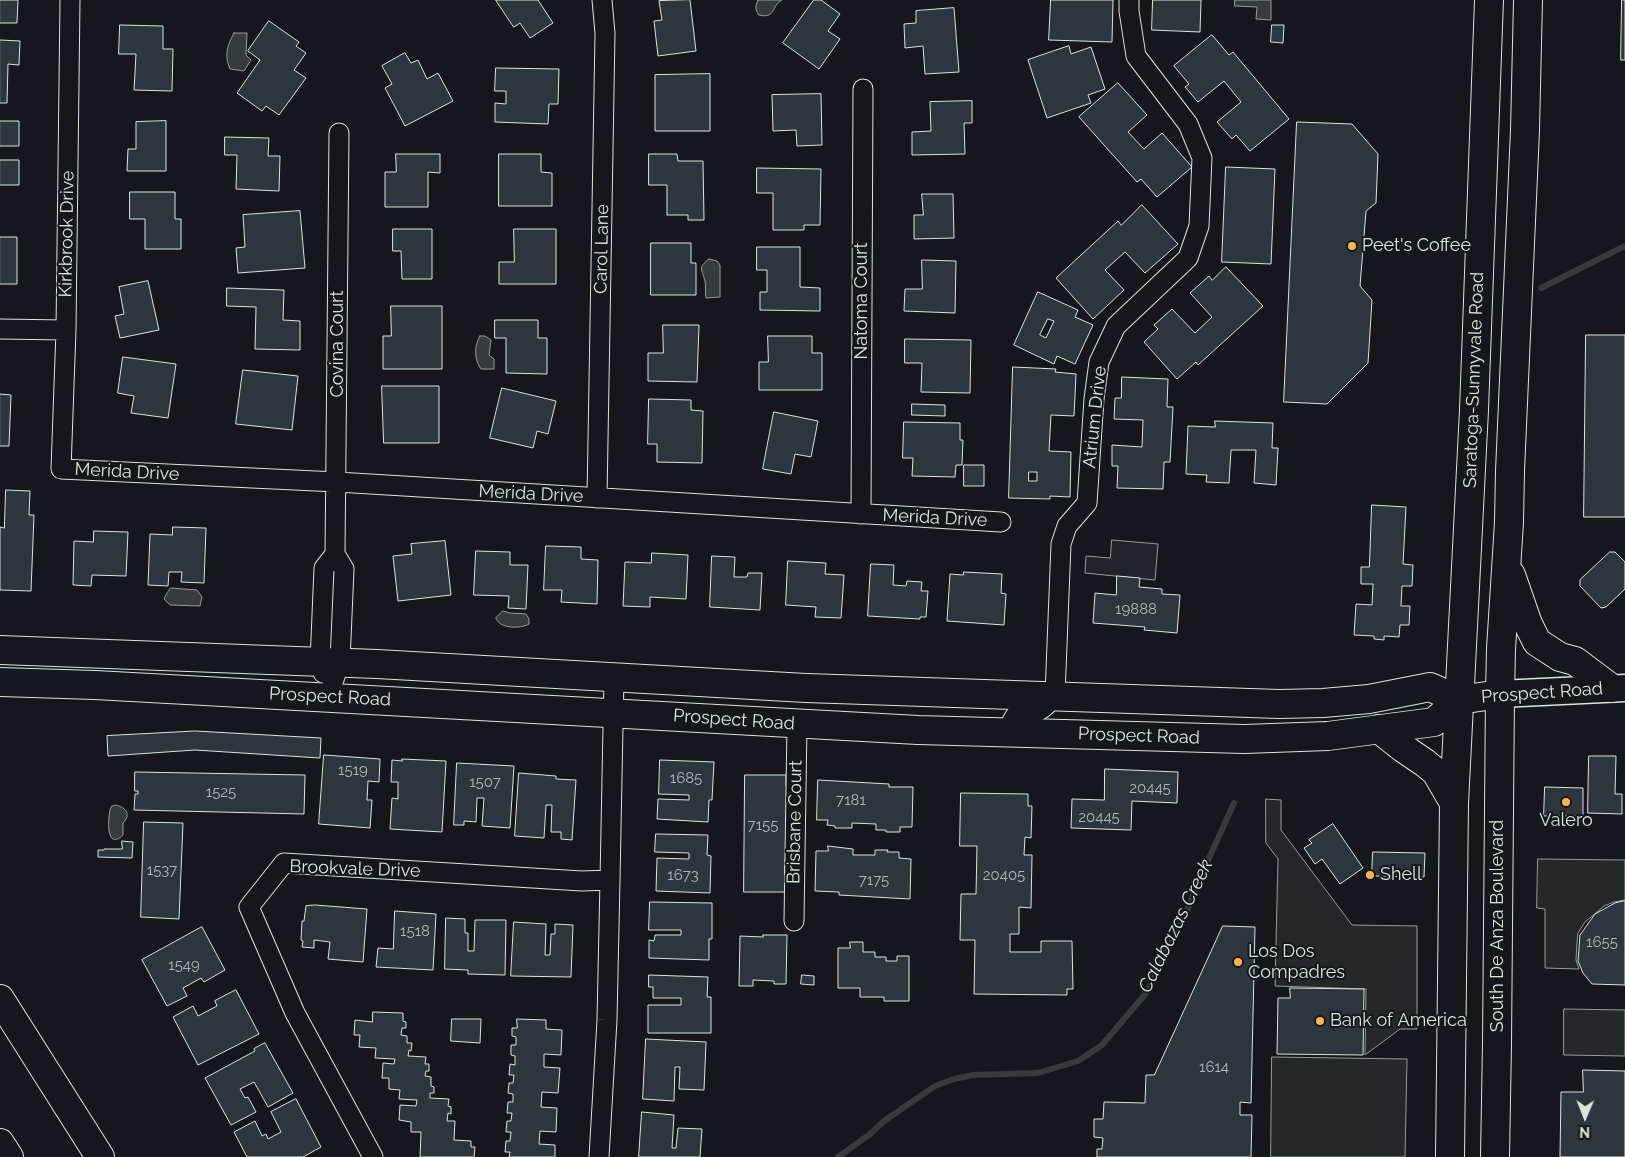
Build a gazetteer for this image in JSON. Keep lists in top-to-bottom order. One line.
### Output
{"streets":{"main road":["Saratoga-Sunnyvale Road","Prospect Road","South De Anza Boulevard"],"street":["Kirkbrook Drive","Carol Lane","Natoma Court","Covina Court","Atrium Drive","Merida Drive","Brisbane Court","Brookvale Drive"]},"crossings":[["Kirkbrook Drive","Merida Drive"],["Carol Lane","Merida Drive"],["Natoma Court","Merida Drive"],["Covina Court","Merida Drive"],["Covina Court","Prospect Road"],["Saratoga-Sunnyvale Road","Prospect Road"],["Atrium Drive","Prospect Road"],["Prospect Road","Brisbane Court"],["Prospect Road","South De Anza Boulevard"]],"water":["Calabazas Creek"],"places":["Peet's Coffee","Valero","Shell","Los Dos Compadres","Bank of America"],"house_numbers":["19888","1519","1685","1507","20445","1525","7181","20445","7155","1537","1673","20405","7175","1518","1655","1549","1614"],"north":"bottom"}
